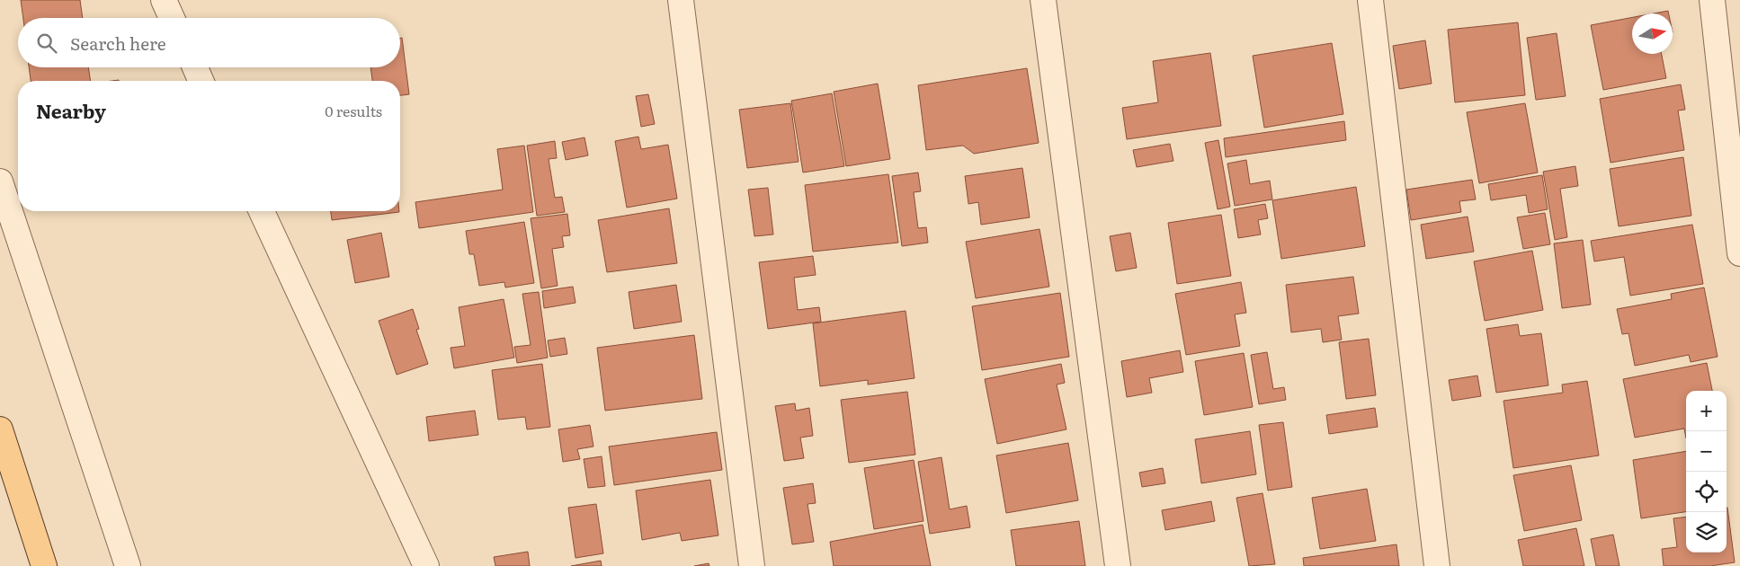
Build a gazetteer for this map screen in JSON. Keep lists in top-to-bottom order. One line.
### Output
{"north":"right","page":{"search":"Search here","heading":["Nearby","0 results"],"map_buttons":["+","−"]}}
